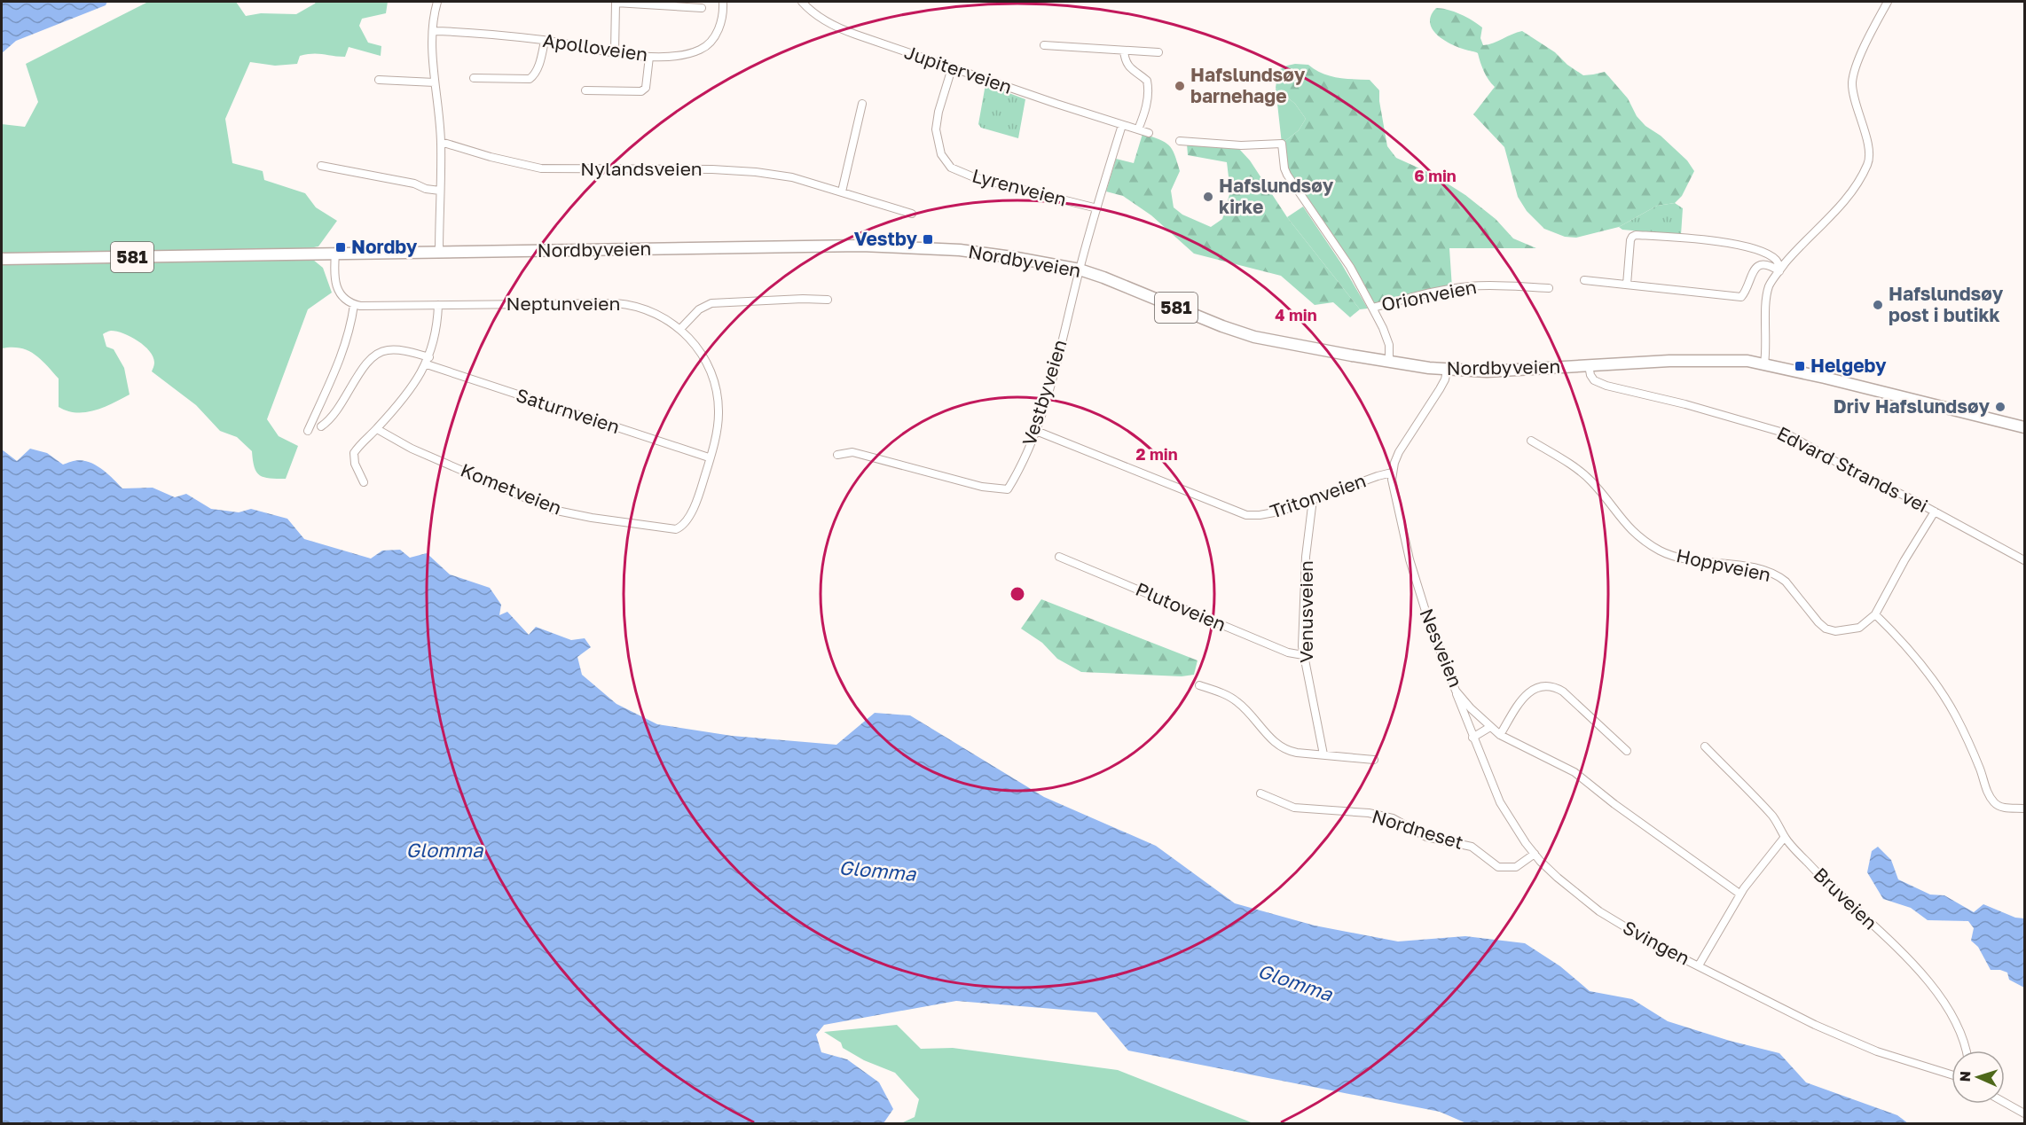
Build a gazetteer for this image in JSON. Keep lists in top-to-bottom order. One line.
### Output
{"streets":{"main road":["Nordbyveien","581"],"street":["Apolloveien","Jupiterveien","Nylandsveien","Lyrenveien","Orionveien","Neptunveien","Vestbyveien","Saturnveien","Edvard Strands vei","Kometveien","Tritonveien","Hoppveien","Plutoveien","Venusveien","Nesveien","Nordneset","Bruveien","Svingen"]},"crossings":[["Jupiterveien","Lyrenveien"],["Jupiterveien","Vestbyveien"],["Lyrenveien","Vestbyveien"],["Nordbyveien","Vestbyveien"],["Nordbyveien","Edvard Strands vei"],["Neptunveien","Saturnveien"],["Neptunveien","Kometveien"],["Vestbyveien","Tritonveien"],["Edvard Strands vei","Hoppveien"],["Tritonveien","Venusveien"],["Tritonveien","Nesveien"],["Plutoveien","Venusveien"],["Nesveien","Svingen"],["Nordneset","Svingen"]],"water":["Glomma"],"places":{"other":["Hafslundsøy barnehage","Hafslundsøy kirke","Hafslundsøy post i butikk","Driv Hafslundsøy"],"transit":["Vestby","Nordby","Helgeby"]},"north":"left","rings":["6 min","4 min","2 min"]}
